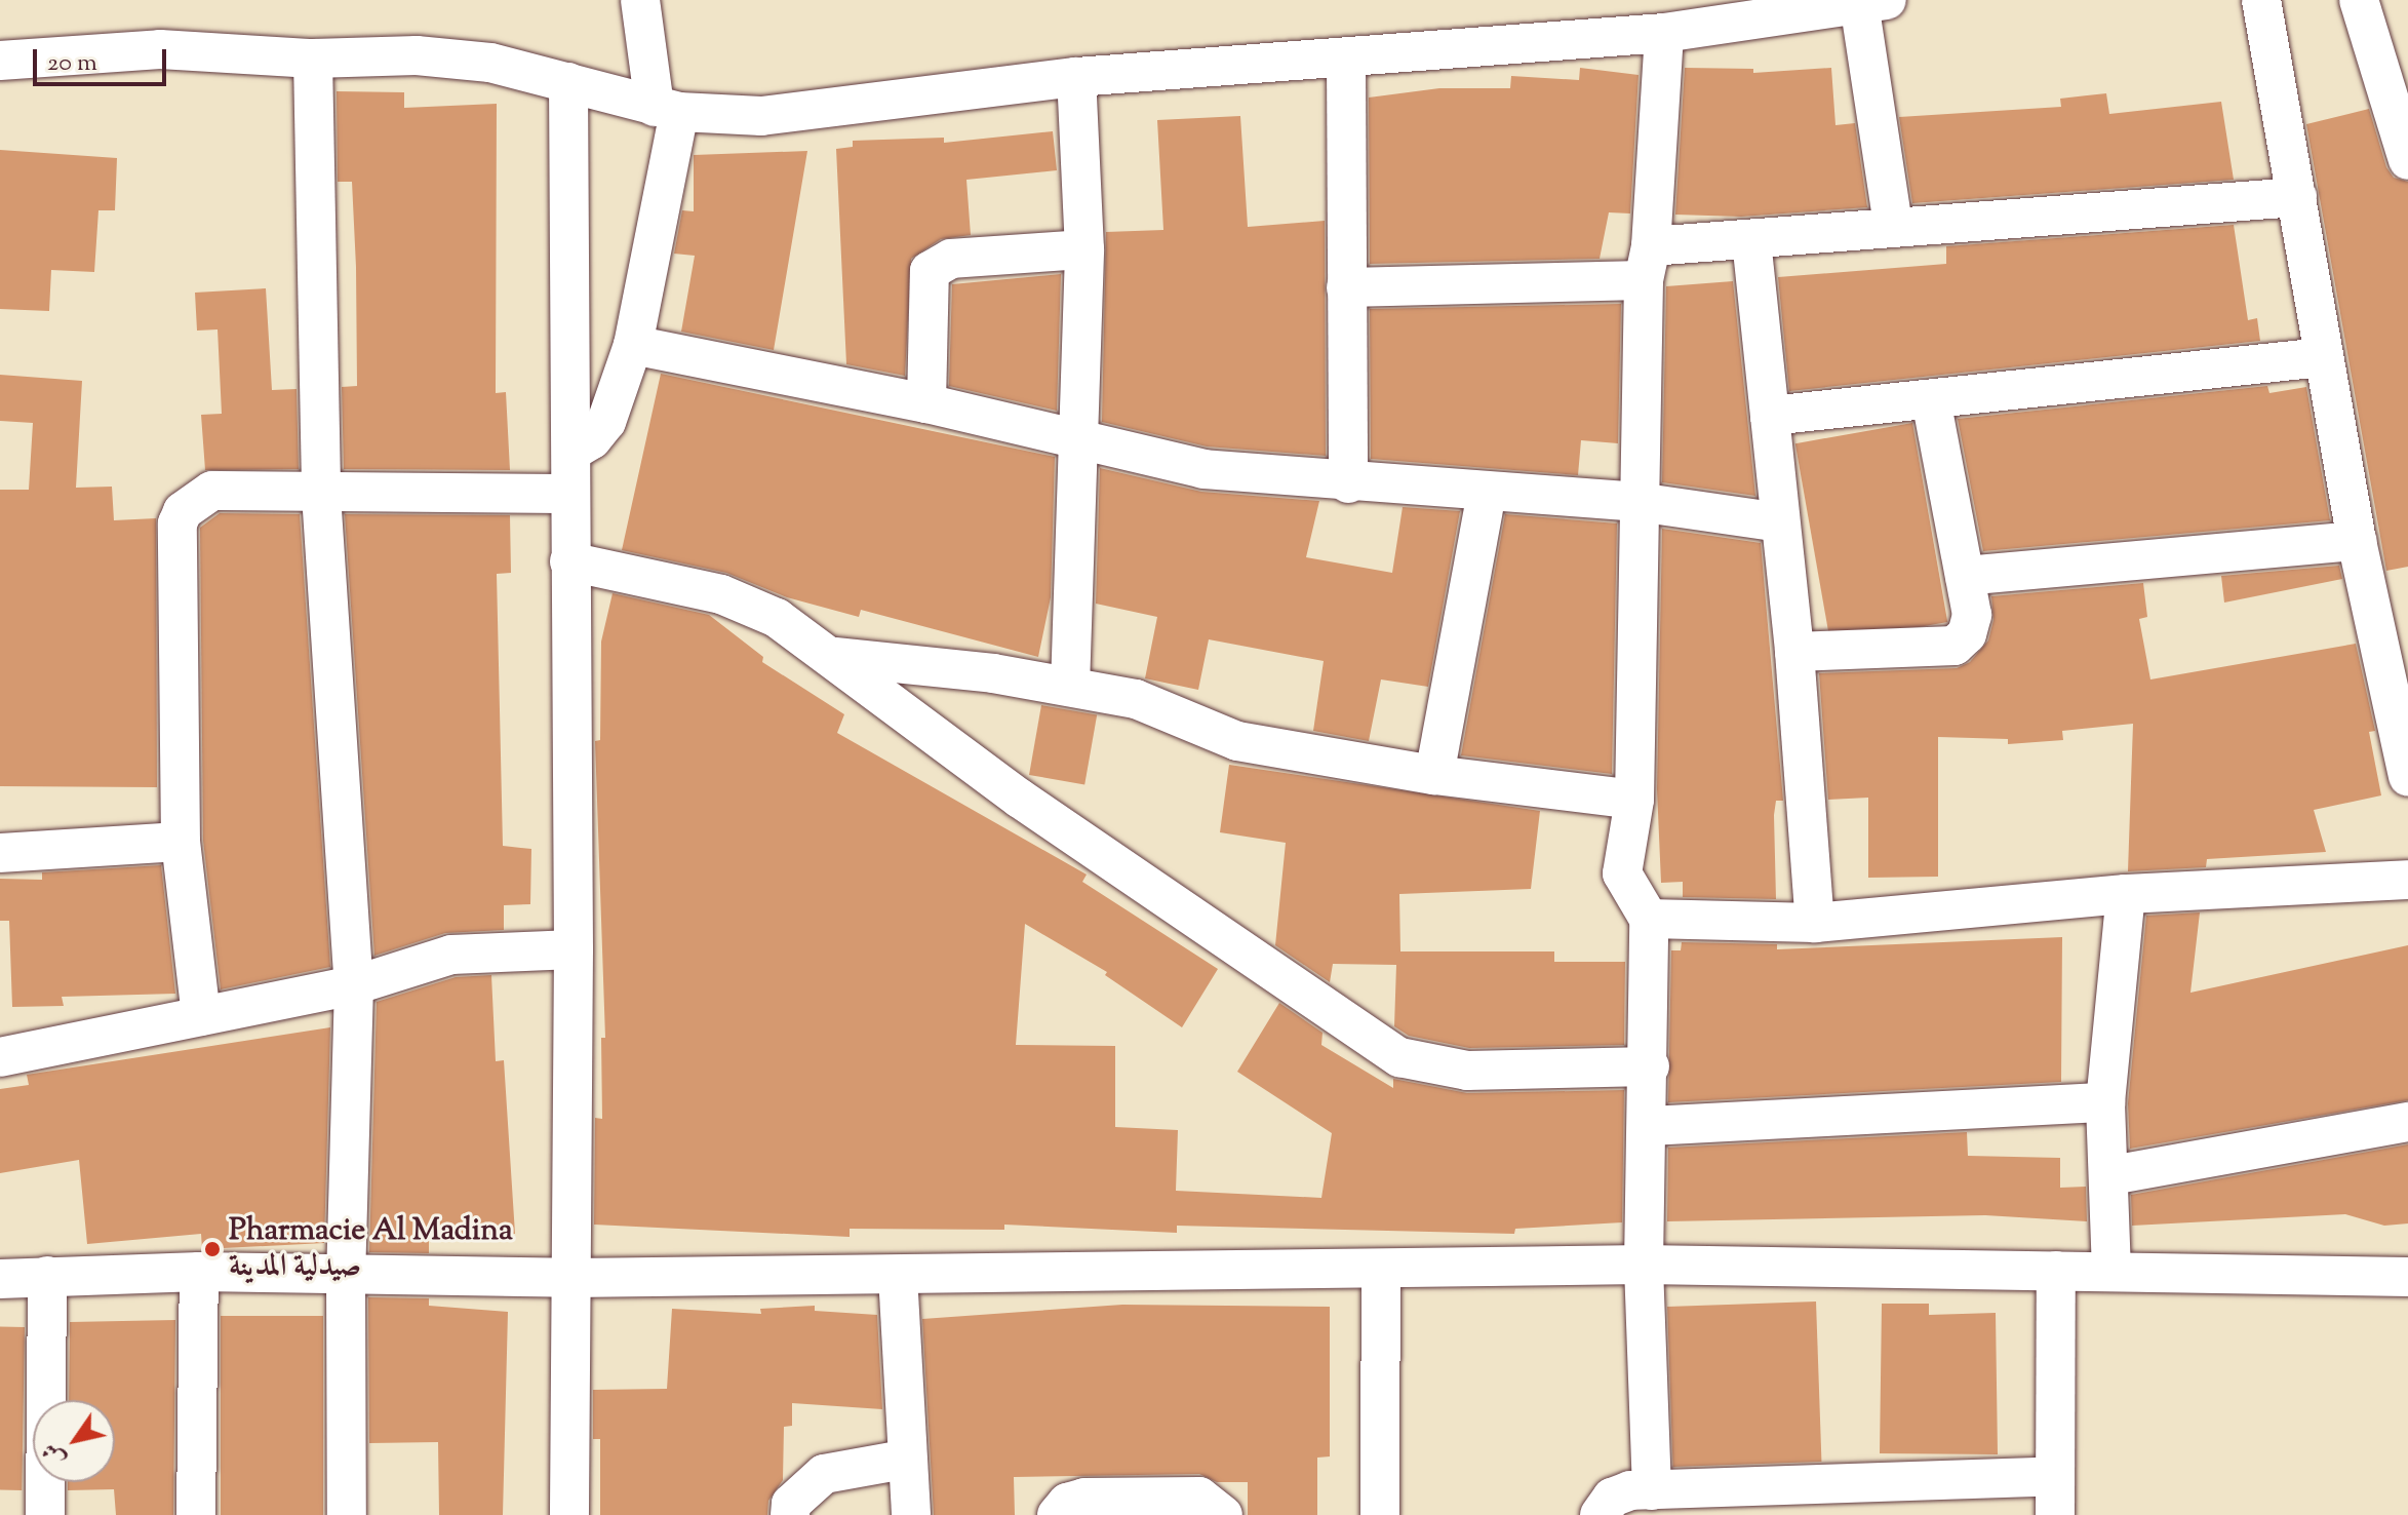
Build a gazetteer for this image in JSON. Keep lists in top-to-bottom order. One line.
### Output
{"places":["Pharmacie Al Madina صيدلية المدينة"],"scale_bar":"20 m","north":"bottom left"}
